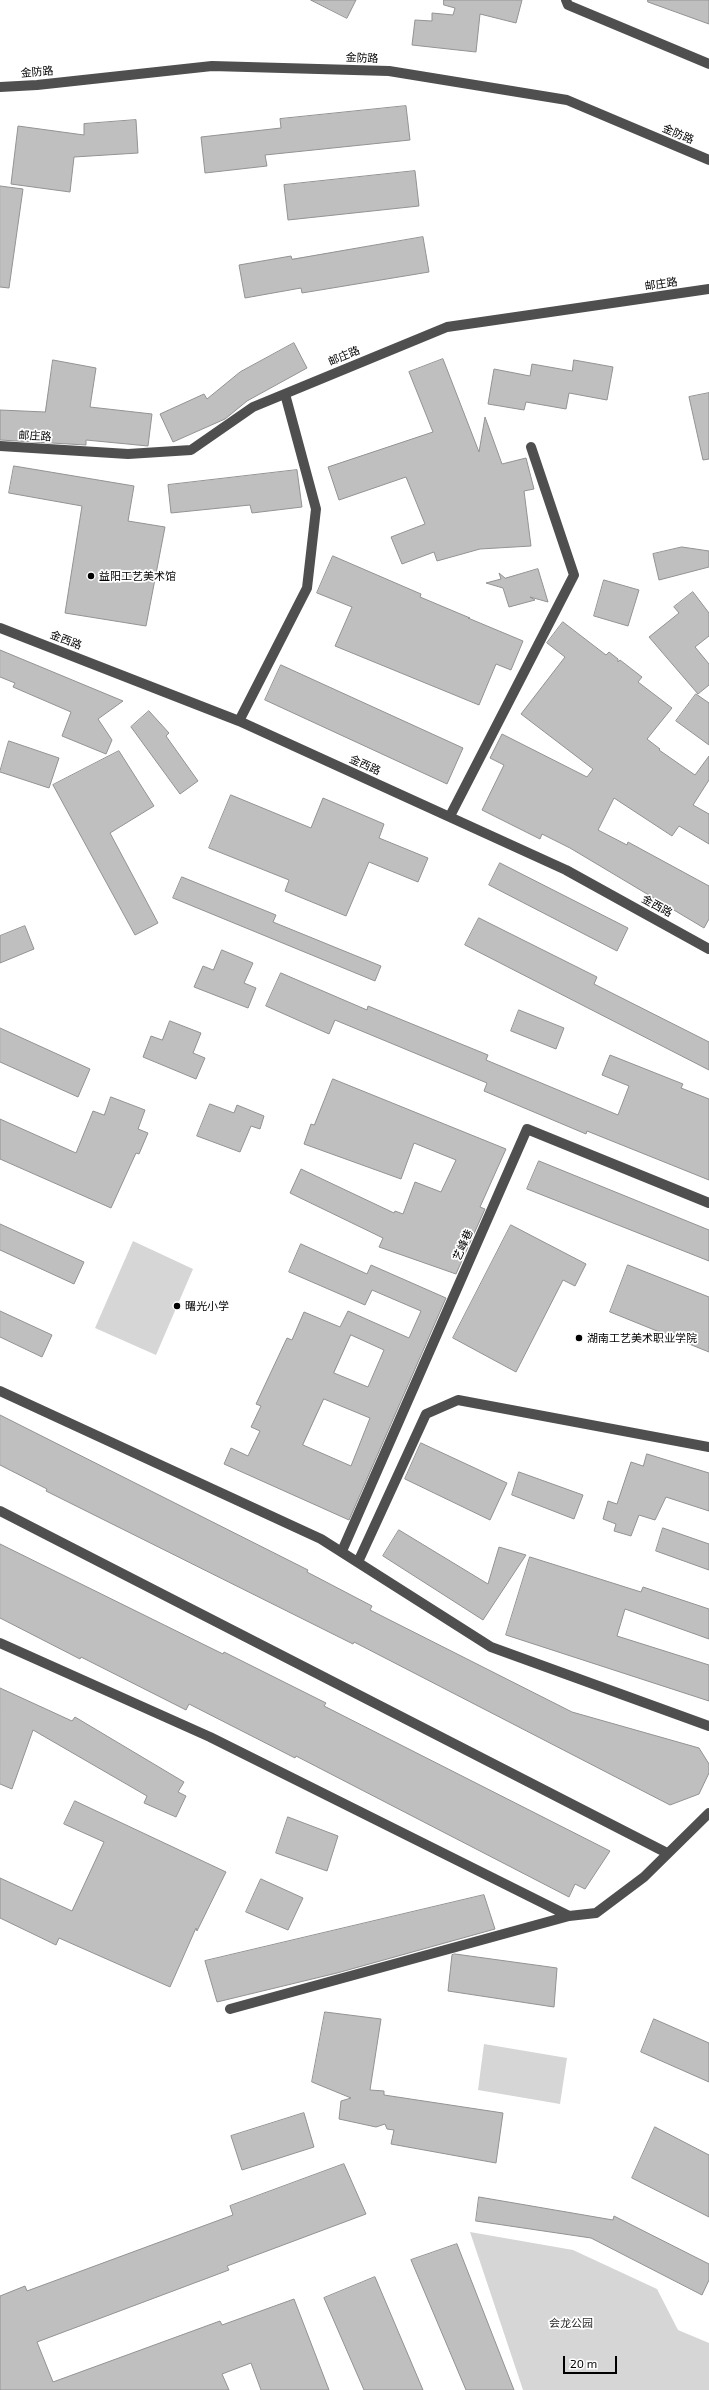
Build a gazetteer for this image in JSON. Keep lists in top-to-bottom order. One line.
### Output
{"streets":{"street":["金防路","邮庄路","金西路","艺峰巷"]},"parks":["会龙公园"],"places":["益阳工艺美术馆","曙光小学","湖南工艺美术职业学院"],"scale_bar":"20 m"}
